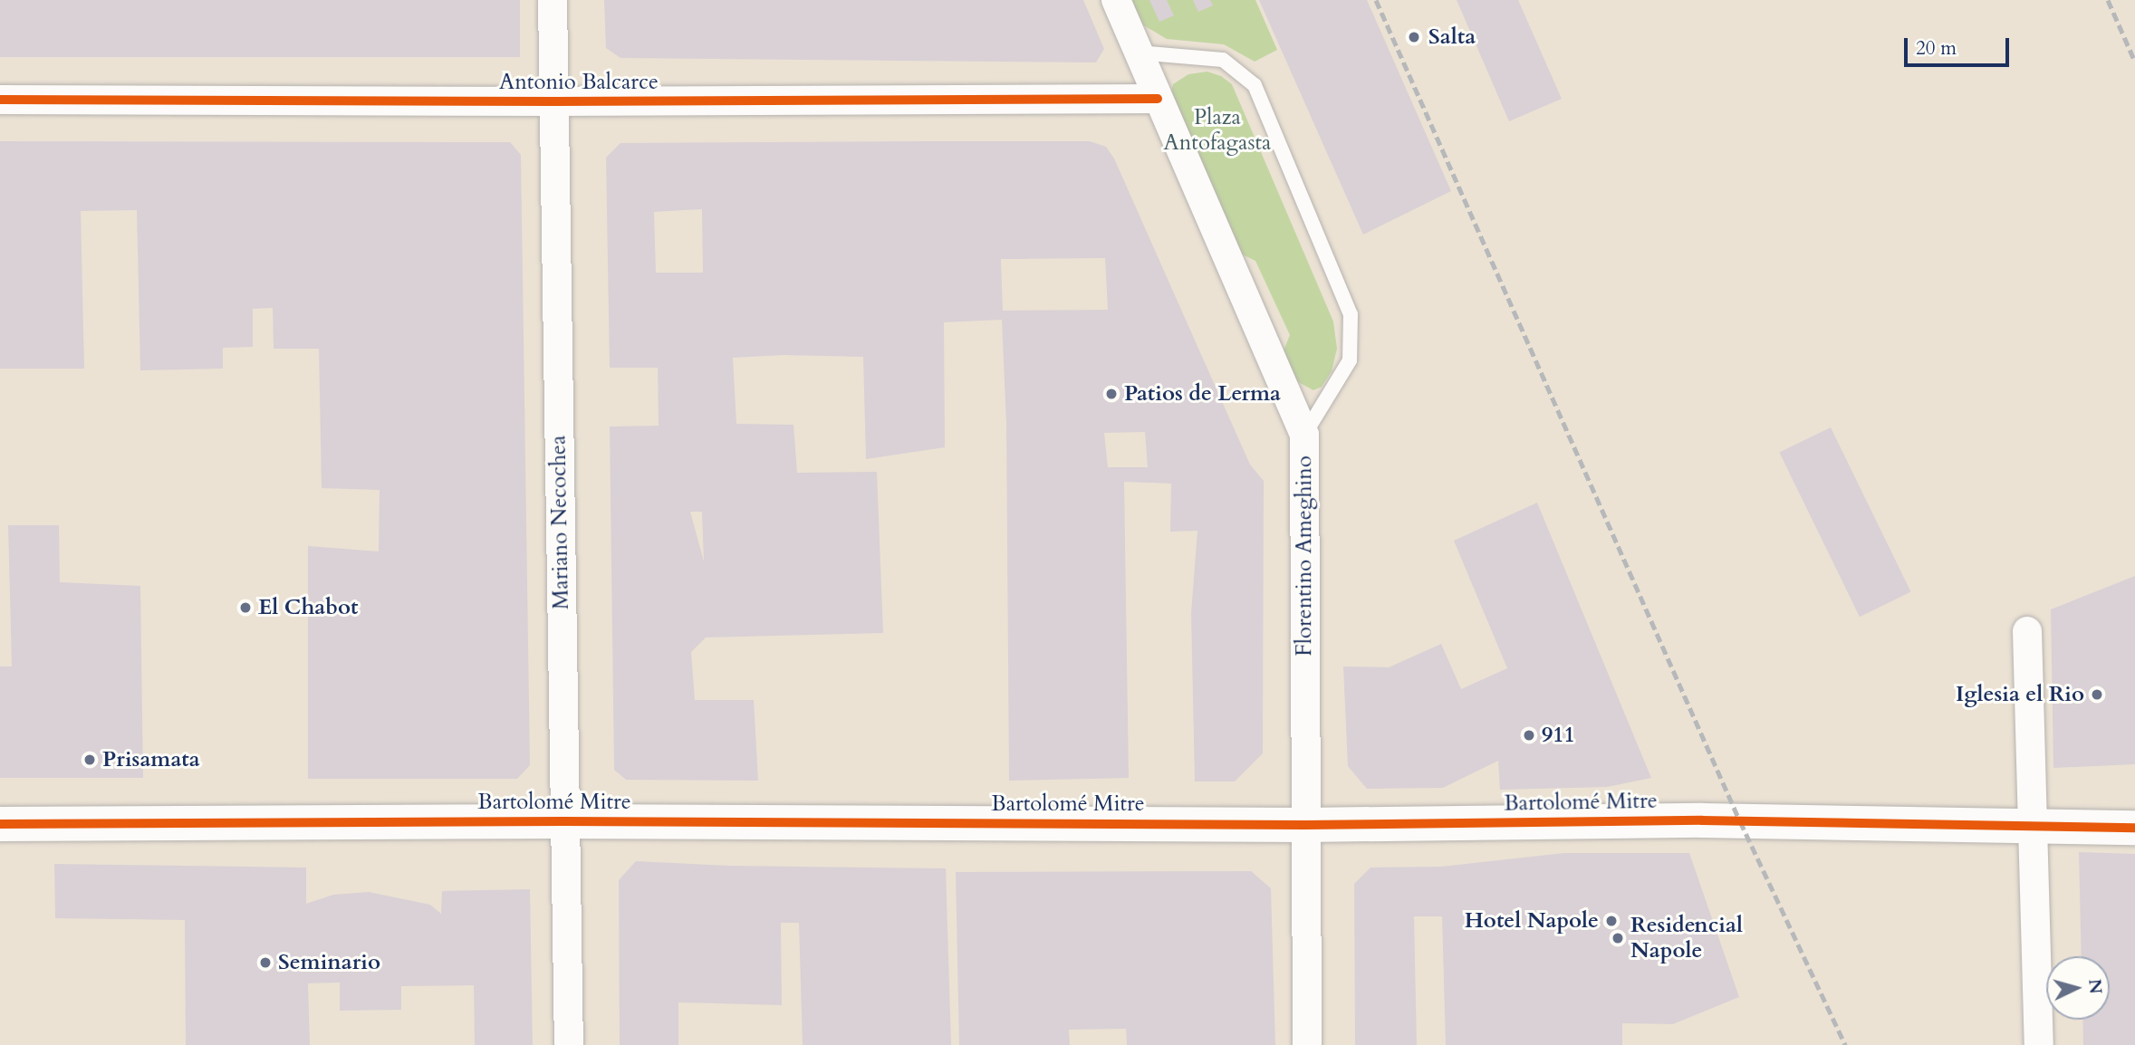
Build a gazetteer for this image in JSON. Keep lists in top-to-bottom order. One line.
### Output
{"streets":{"street":["Antonio Balcarce","Mariano Necochea","Florentino Ameghino","Bartolomé Mitre"]},"crossings":[["Antonio Balcarce","Mariano Necochea"],["Antonio Balcarce","Florentino Ameghino"],["Mariano Necochea","Bartolomé Mitre"],["Florentino Ameghino","Bartolomé Mitre"]],"parks":["Plaza Antofagasta"],"places":["Salta","Patios de Lerma","El Chabot","Iglesia el Rio","911","Prisamata","Hotel Napole","Residencial Napole","Seminario"],"scale_bar":"20 m","north":"right"}
